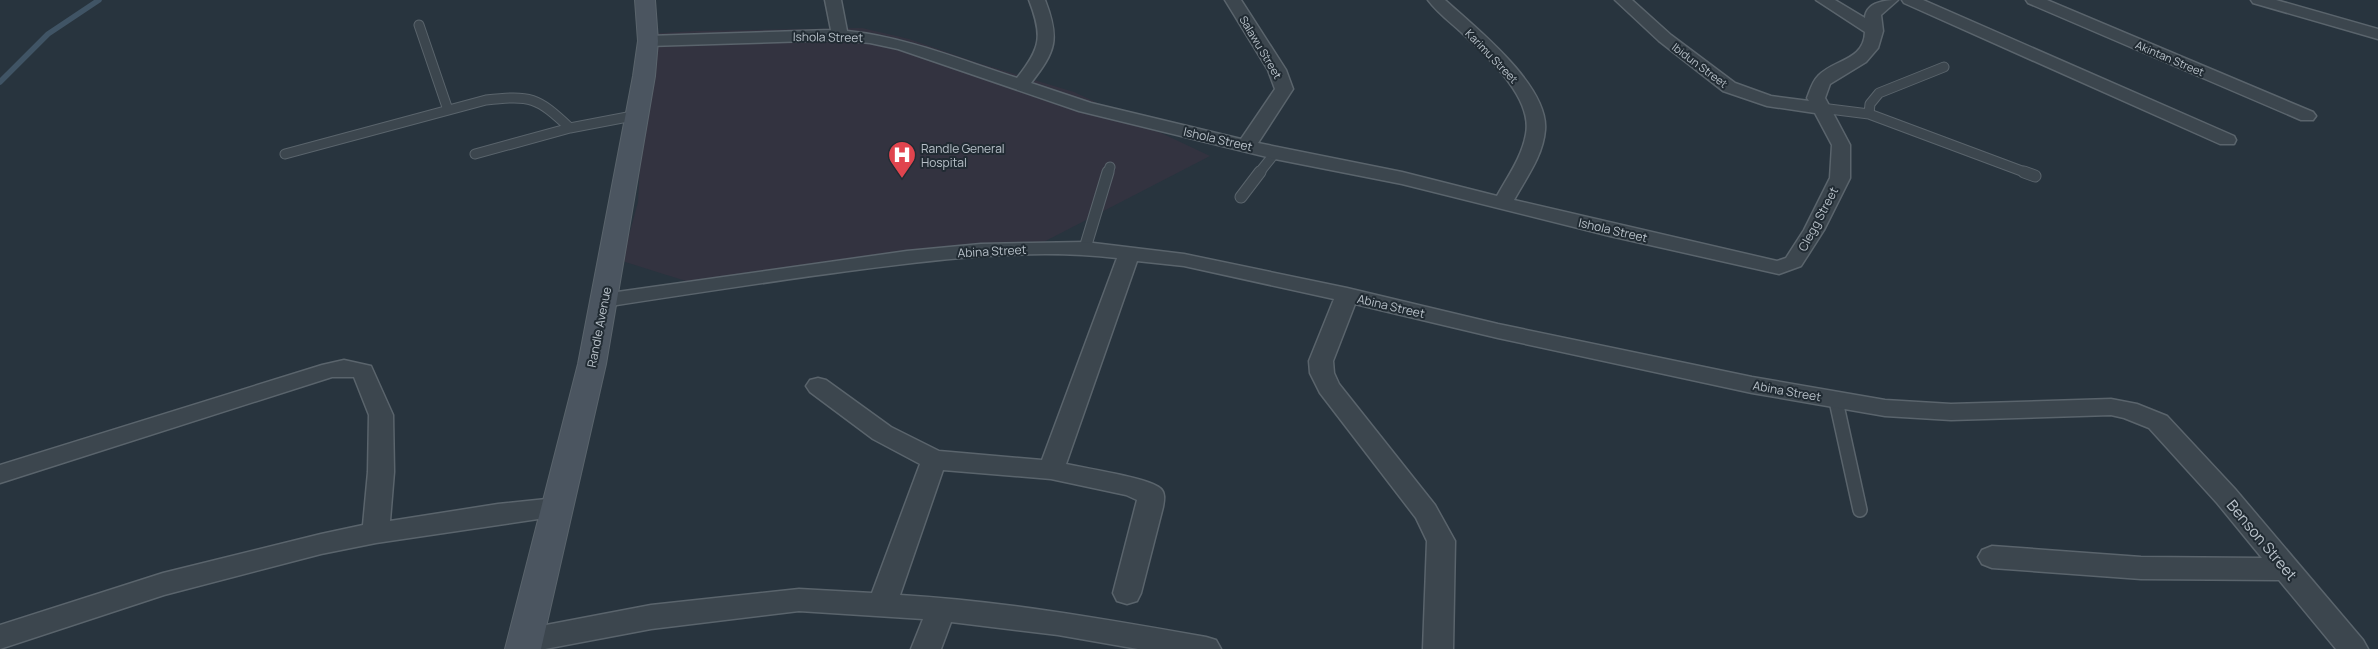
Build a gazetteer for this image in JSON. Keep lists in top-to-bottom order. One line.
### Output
{"streets":{"street":["Ishola Street","Salawu Street","Karimu Street","Akintan Street","Ibidun Street","Clegg Street","Abina Street","Randle Avenue","Benson Street"]},"crossings":[["Ishola Street","Salawu Street"],["Ishola Street","Karimu Street"],["Ishola Street","Clegg Street"],["Ishola Street","Randle Avenue"],["Ibidun Street","Clegg Street"],["Abina Street","Randle Avenue"],["Abina Street","Benson Street"]],"places":{"hospital":["Randle General Hospital"]}}
